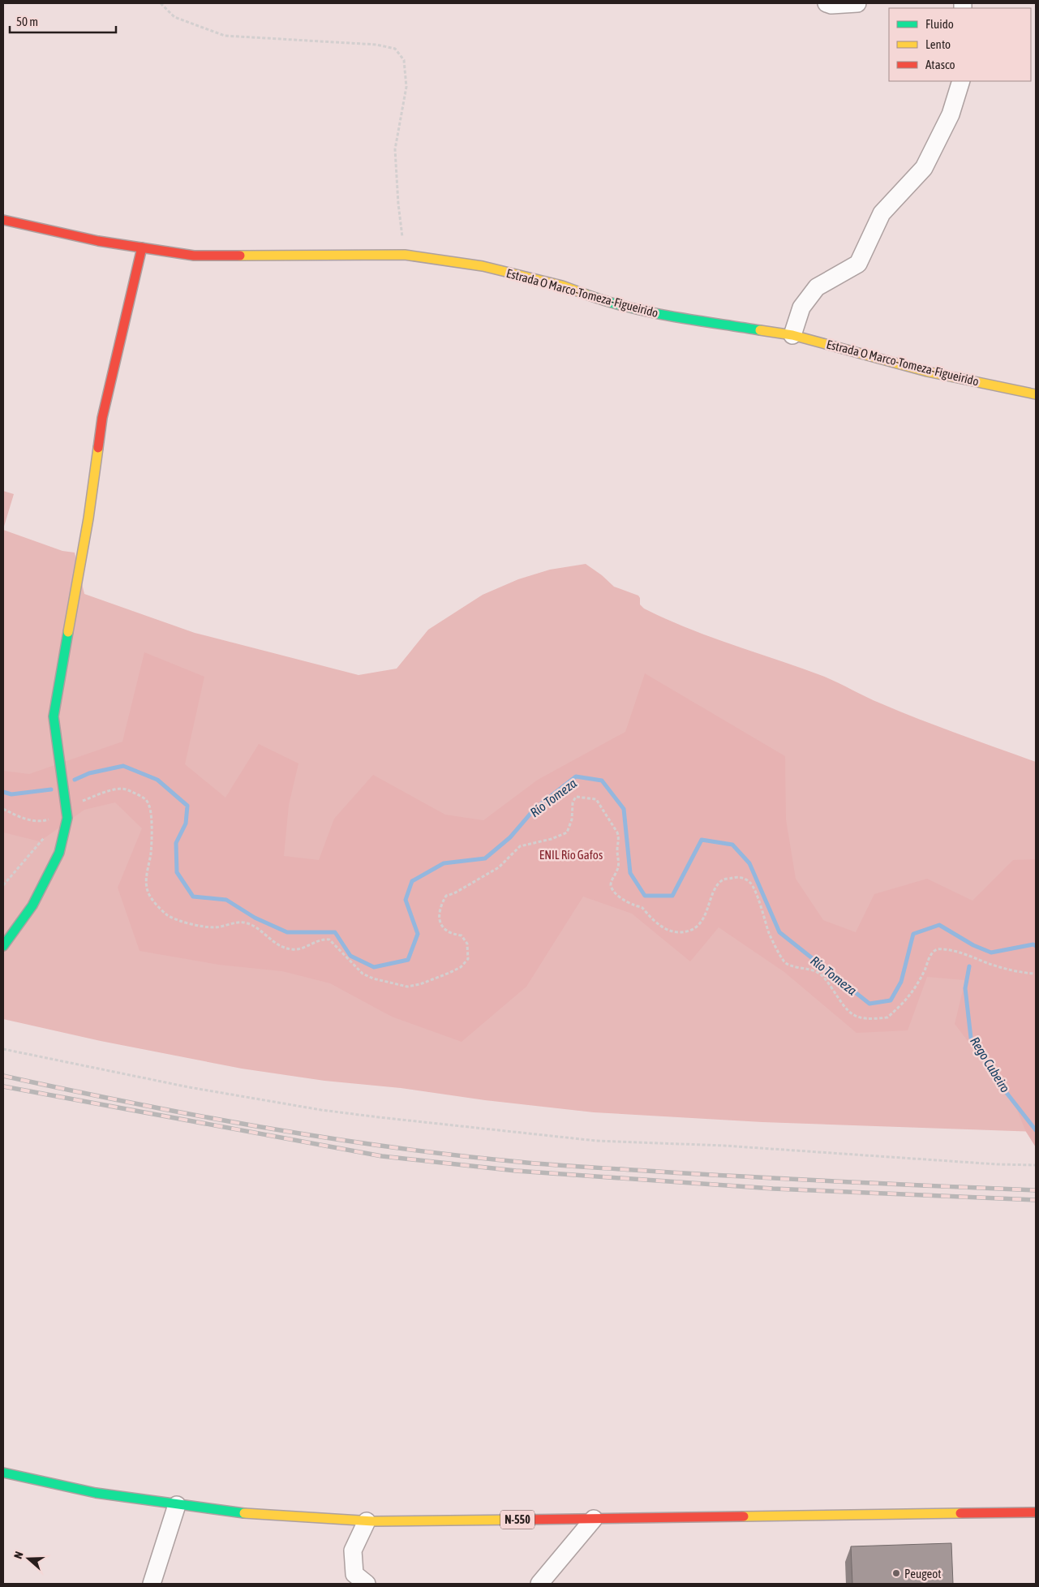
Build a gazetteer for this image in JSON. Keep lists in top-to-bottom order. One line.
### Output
{"streets":{"main road":["Estrada O Marco-Tomeza-Figueirido","N-550"]},"water":["Río Tomeza","Rego Cubeiro"],"parks":["ENIL Río Gafos"],"places":["Peugeot"],"legend":["Fluido","Lento","Atasco"],"scale_bar":"50 m","north":"left"}
